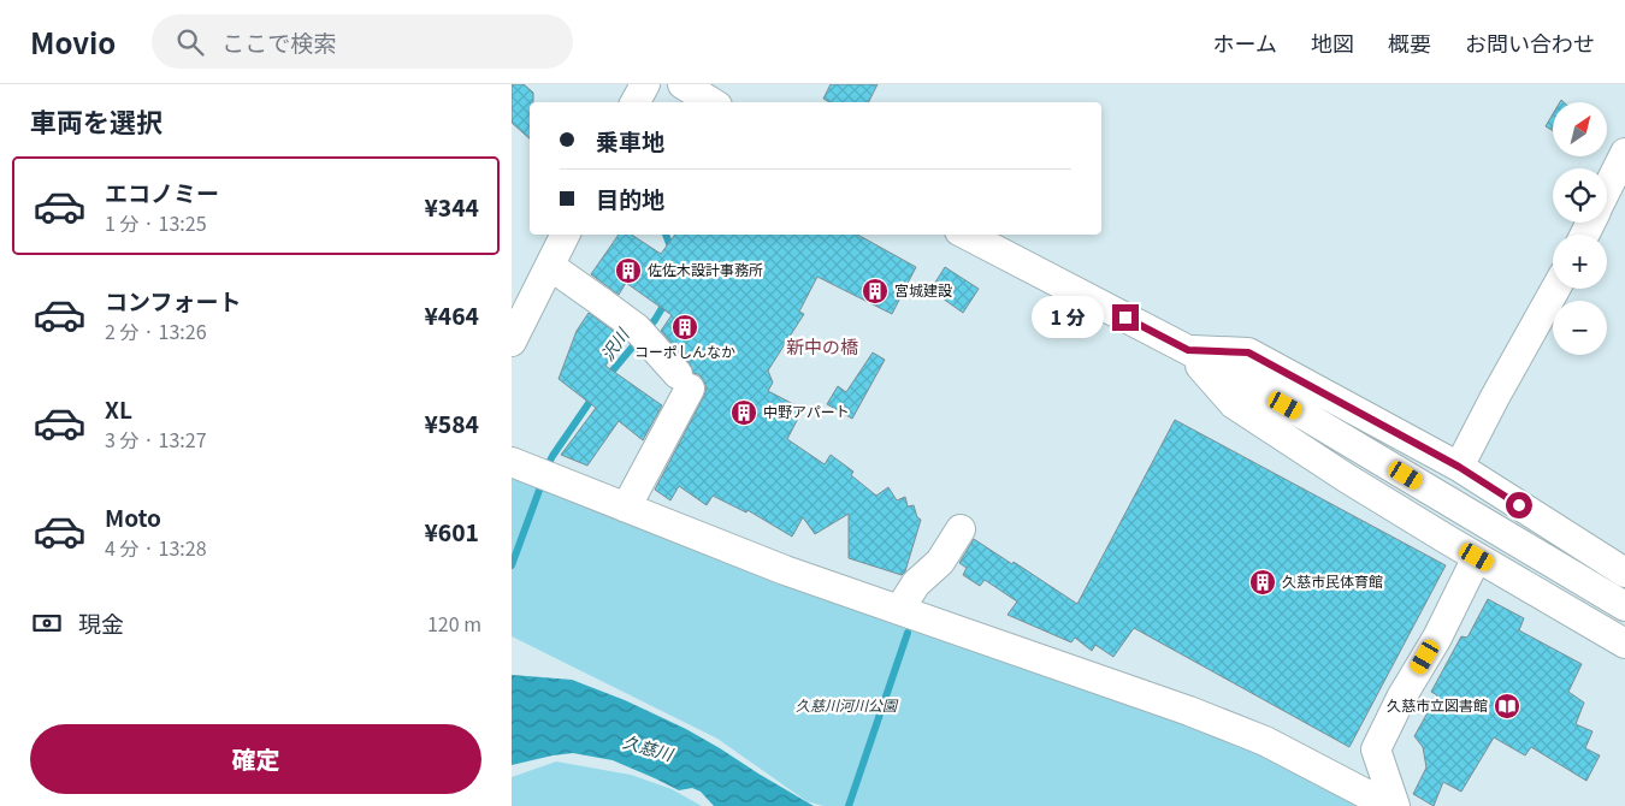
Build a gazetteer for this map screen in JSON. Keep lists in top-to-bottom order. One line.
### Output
{"districts":["新中の橋"],"water":["沢川","久慈川"],"parks":["久慈川河川公園"],"places":{"building":["佐佐木設計事務所","宮城建設","コーポしんなか","中野アパート","久慈市民体育館"],"library":["久慈市立図書館"]},"north":"top right","page":{"header":"Movio","search":"ここで検索","nav":["ホーム","地図","概要","お問い合わせ"],"heading":"車両を選択","map_buttons":["+","−"],"banner":["乗車地","目的地"],"list":[{"name":"エコノミー","note":"1 分 · 13:25","value":"¥344"},{"name":"コンフォート","note":"2 分 · 13:26","value":"¥464"},{"name":"XL","note":"3 分 · 13:27","value":"¥584"},{"name":"Moto","note":"4 分 · 13:28","value":"¥601"}],"bubble":"1 分","pay":["現金","120 m"],"buttons":"確定"}}
